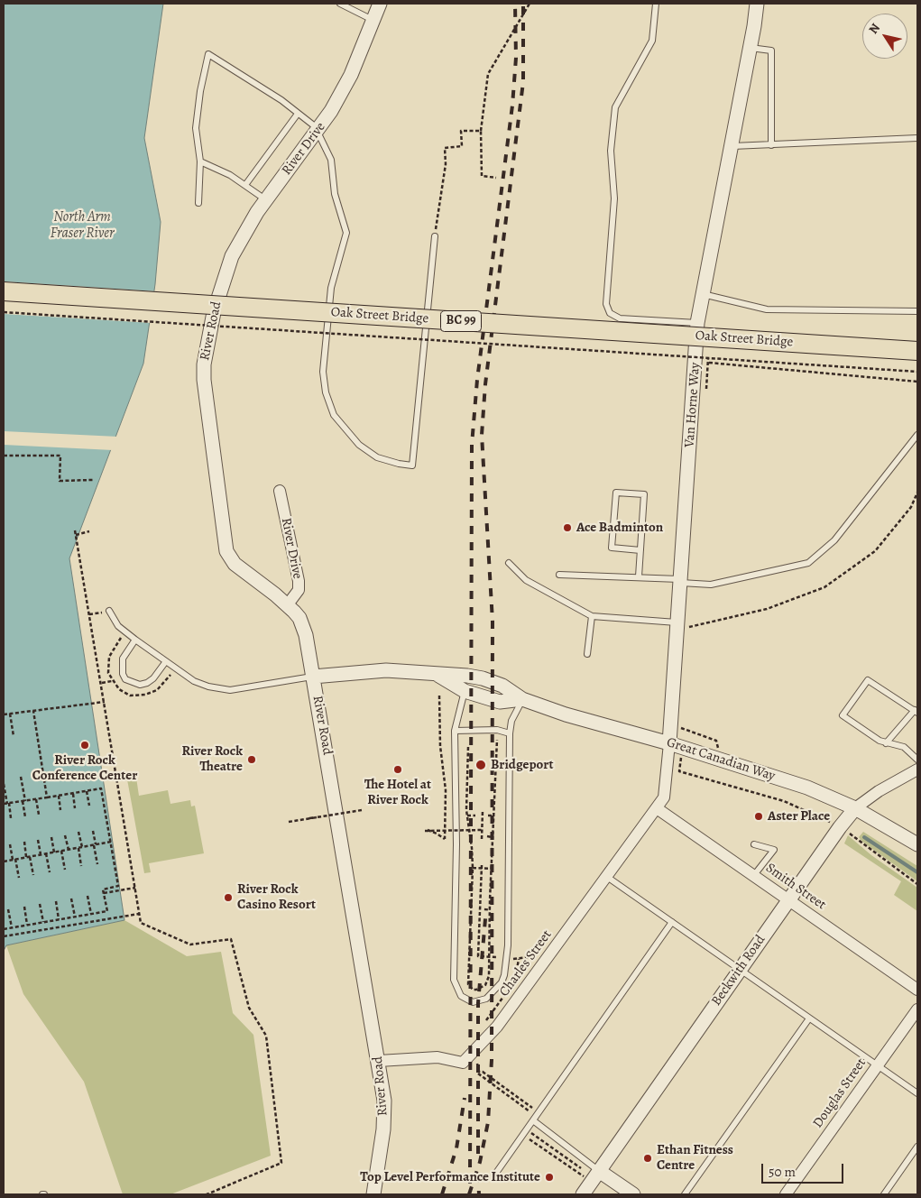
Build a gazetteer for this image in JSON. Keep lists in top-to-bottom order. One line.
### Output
{"streets":{"highway":["Oak Street Bridge","BC 99"],"street":["River Drive","River Road","Van Horne Way","Great Canadian Way","Smith Street","Charles Street","Beckwith Road","Douglas Street"]},"crossings":[["River Drive","River Road"],["River Road","Great Canadian Way"],["River Road","Charles Street"],["Van Horne Way","Great Canadian Way"],["Van Horne Way","Smith Street"],["Van Horne Way","Charles Street"],["Great Canadian Way","Beckwith Road"],["Smith Street","Charles Street"],["Smith Street","Beckwith Road"]],"water":["North Arm Fraser River"],"places":["Ace Badminton","River Rock Conference Center","River Rock Theatre","Bridgeport","The Hotel at River Rock","Aster Place","River Rock Casino Resort","Ethan Fitness Centre","Top Level Performance Institute"],"scale_bar":"50 m","north":"top left"}
